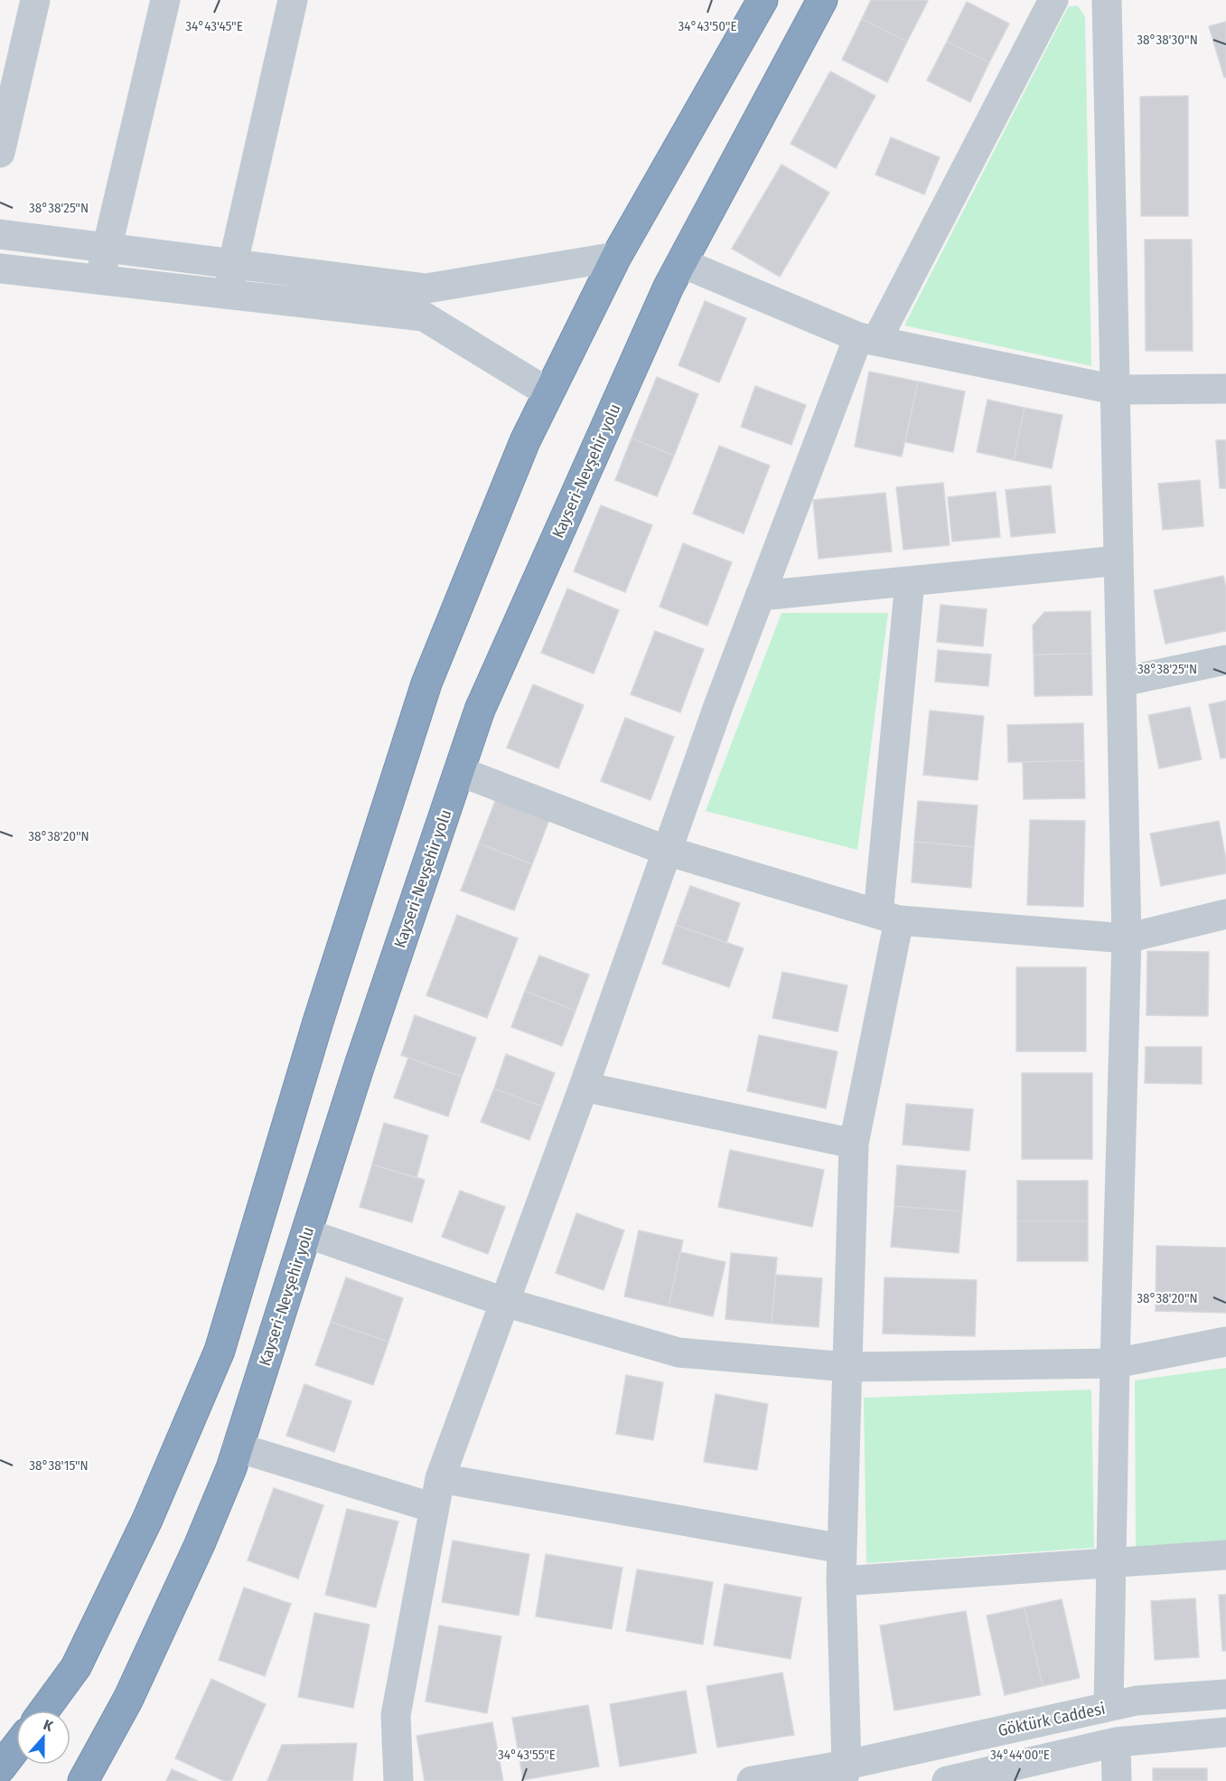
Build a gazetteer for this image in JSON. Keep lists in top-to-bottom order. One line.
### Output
{"streets":{"highway":["Kayseri-Nevşehir yolu"],"street":["Göktürk Caddesi"]},"north":"top","coordinates":["34°43'45\"E","34°43'50\"E","38°38'30\"N","38°38'25\"N","38°38'20\"N","38°38'15\"N","34°43'55\"E","34°44'00\"E"]}
